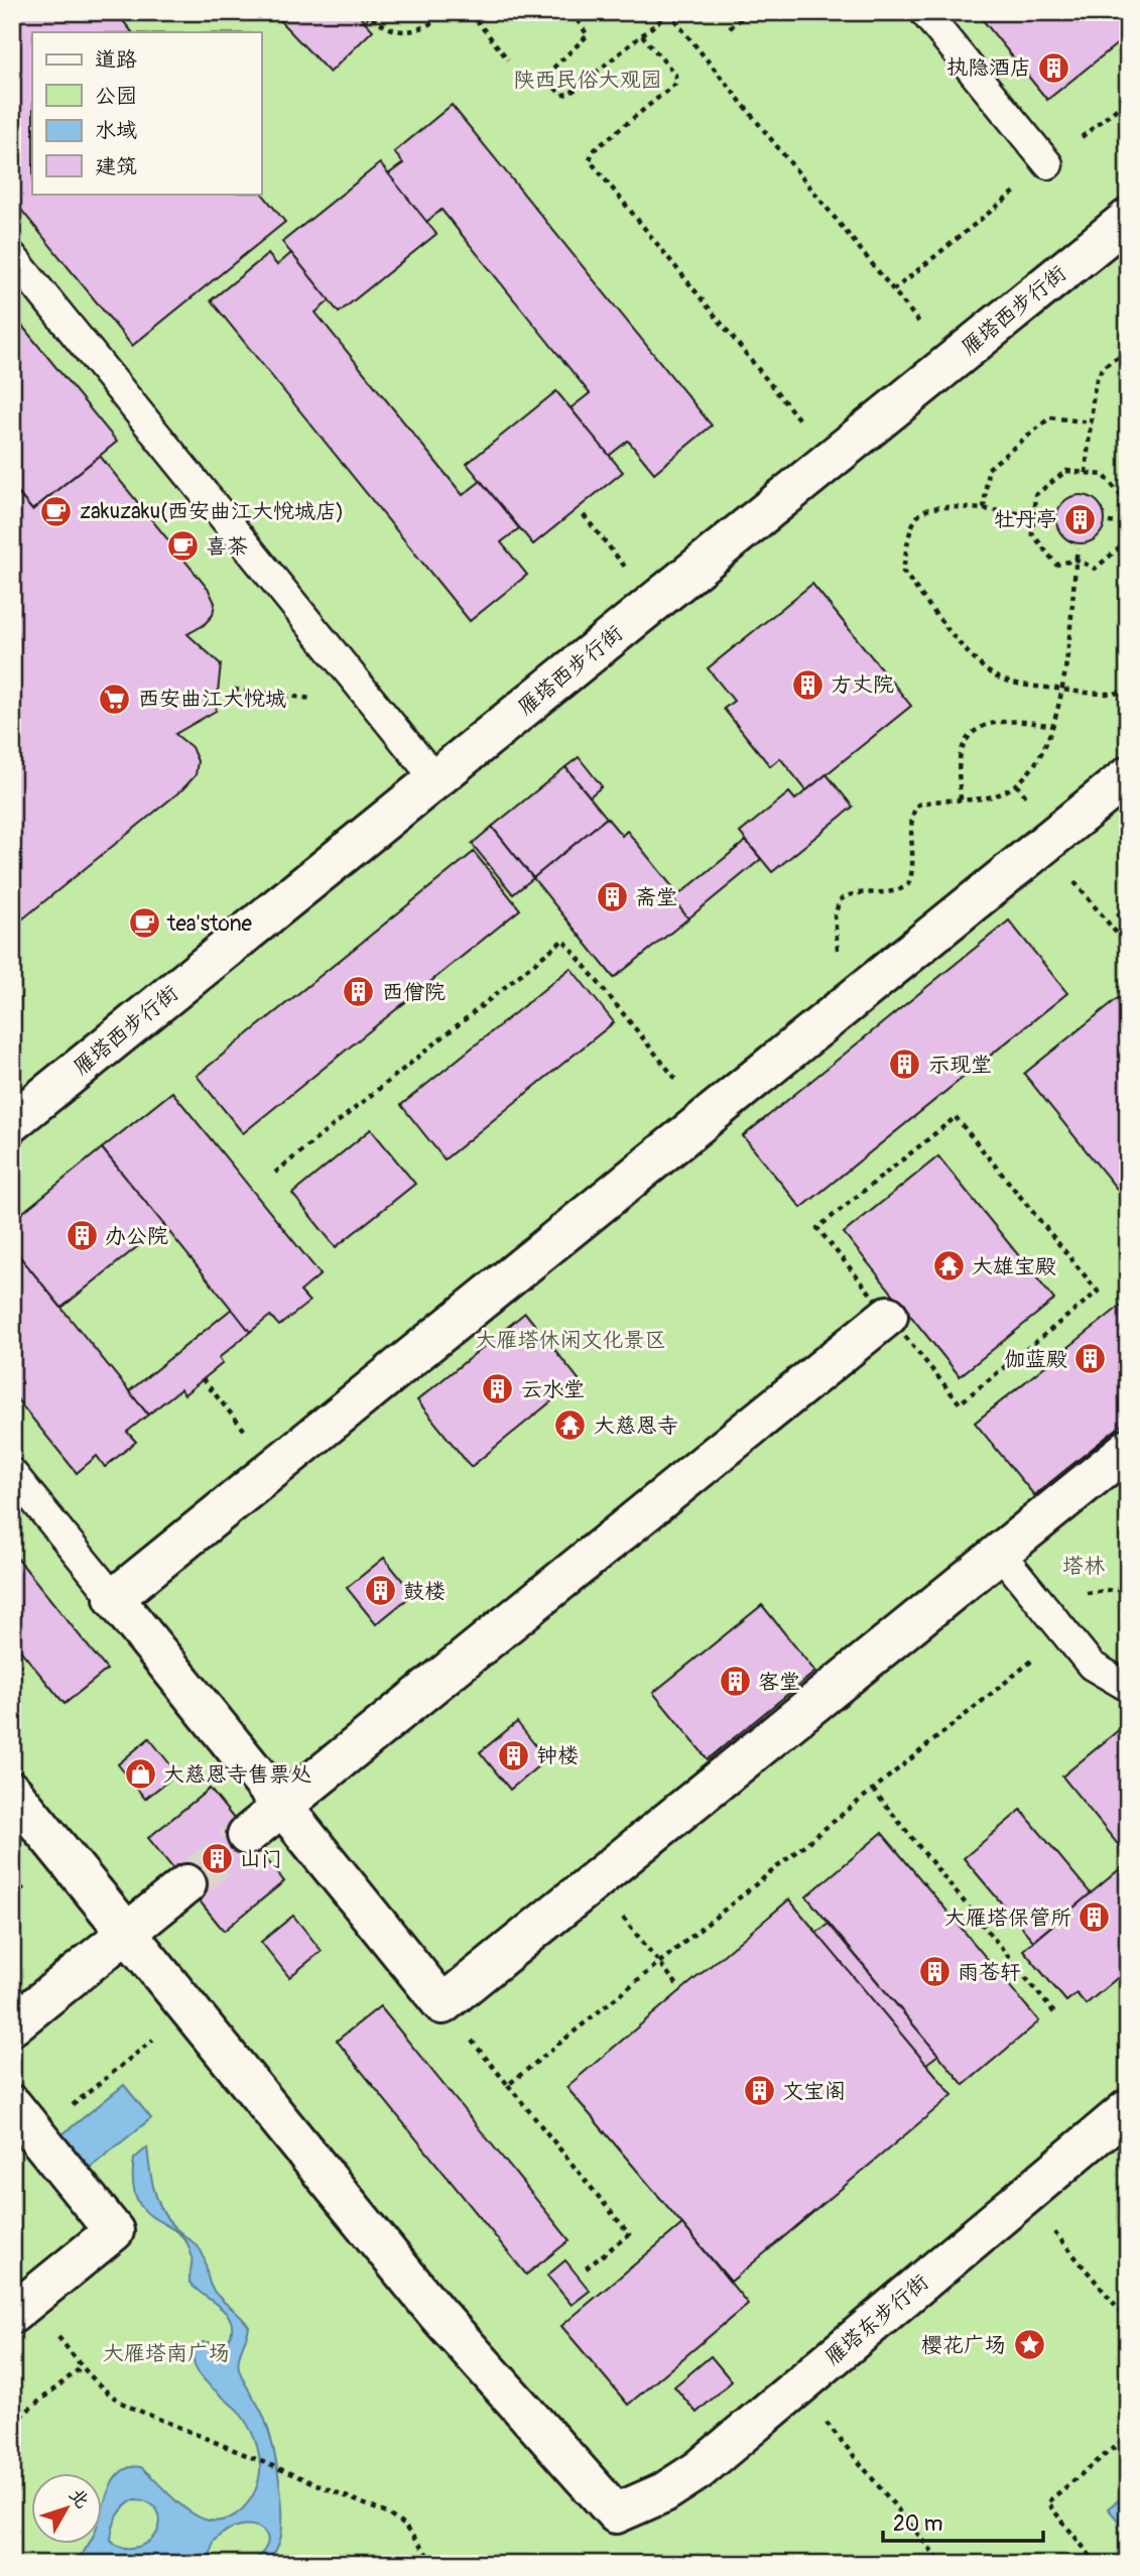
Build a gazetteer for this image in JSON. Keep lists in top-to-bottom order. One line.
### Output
{"streets":{"street":["雁塔西步行街","雁塔东步行街"]},"parks":["陕西民俗大观园","大雁塔休闲文化景区","塔林","大雁塔南广场"],"places":{"building":["执隐酒店","牡丹亭","方丈院","斋堂","西僧院","示现堂","办公院","伽蓝殿","云水堂","鼓楼","客堂","钟楼","山门","大雁塔保管所","雨苍轩","文宝阁"],"cafe":["zakuzaku(西安曲江大悦城店)","喜茶","tea'stone"],"supermarket":["西安曲江大悦城"],"temple":["大雄宝殿","大慈恩寺"],"shop":["大慈恩寺售票处"],"place":["樱花广场"]},"legend":["道路","公园","水域","建筑"],"scale_bar":"20 m","north":"top right"}
